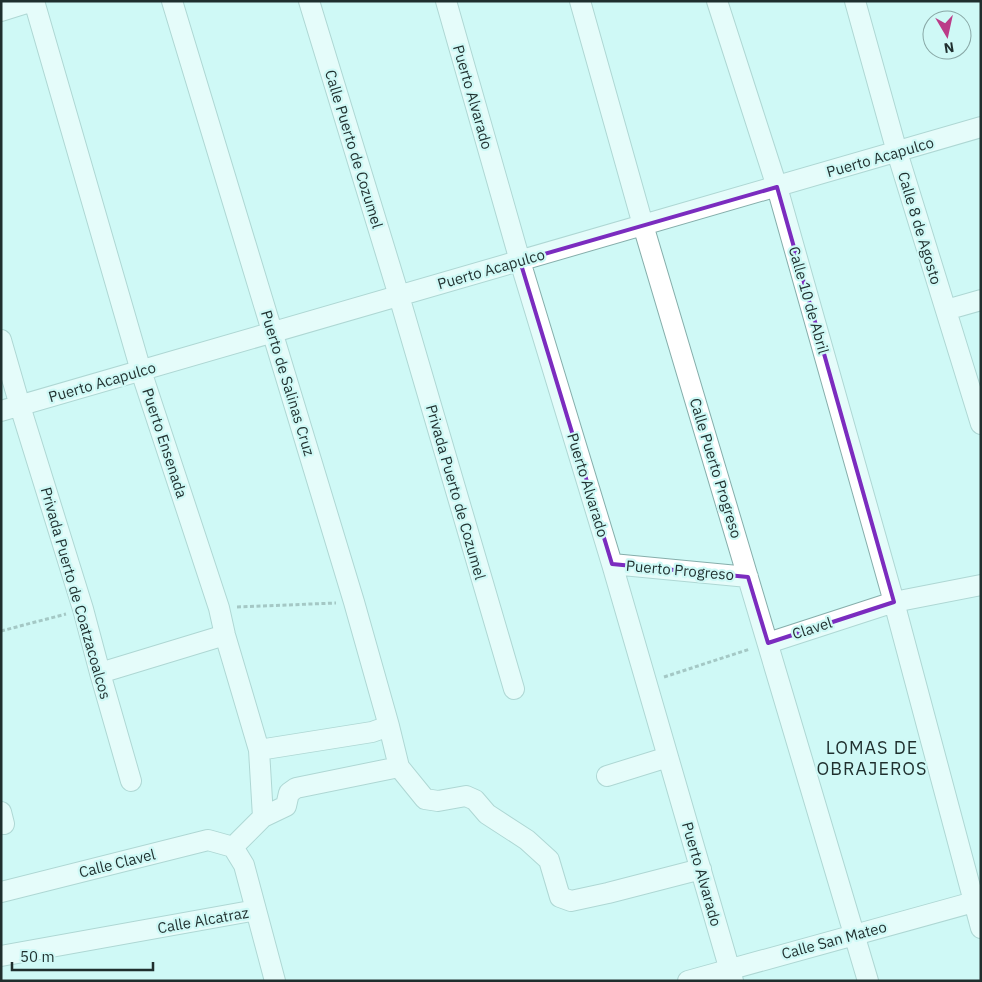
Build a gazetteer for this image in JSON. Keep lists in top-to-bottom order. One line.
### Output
{"streets":{"street":["Puerto Alvarado","Calle Puerto de Cozumel","Puerto Acapulco","Calle 8 de Agosto","Calle 10 de Abril","Puerto de Salinas Cruz","Puerto Ensenada","Calle Puerto Progreso","Privada Puerto de Cozumel","Puerto Progreso","Privada Puerto de Coatzacoalcos","Clavel","Calle Clavel","Calle Alcatraz","Calle San Mateo"]},"crossings":[["Puerto Alvarado","Puerto Acapulco"],["Puerto Alvarado","Puerto Progreso"],["Puerto Alvarado","Calle San Mateo"],["Calle Puerto de Cozumel","Puerto Acapulco"],["Calle Puerto de Cozumel","Privada Puerto de Cozumel"],["Puerto Acapulco","Calle 8 de Agosto"],["Puerto Acapulco","Calle 10 de Abril"],["Puerto Acapulco","Puerto de Salinas Cruz"],["Puerto Acapulco","Puerto Ensenada"],["Puerto Acapulco","Calle Puerto Progreso"],["Puerto Acapulco","Privada Puerto de Cozumel"],["Puerto Acapulco","Privada Puerto de Coatzacoalcos"],["Calle 10 de Abril","Clavel"],["Calle 10 de Abril","Calle San Mateo"],["Calle Puerto Progreso","Puerto Progreso"],["Calle Puerto Progreso","Clavel"],["Calle Puerto Progreso","Calle San Mateo"]],"districts":["LOMAS DE OBRAJEROS"],"scale_bar":"50 m","north":"bottom"}
